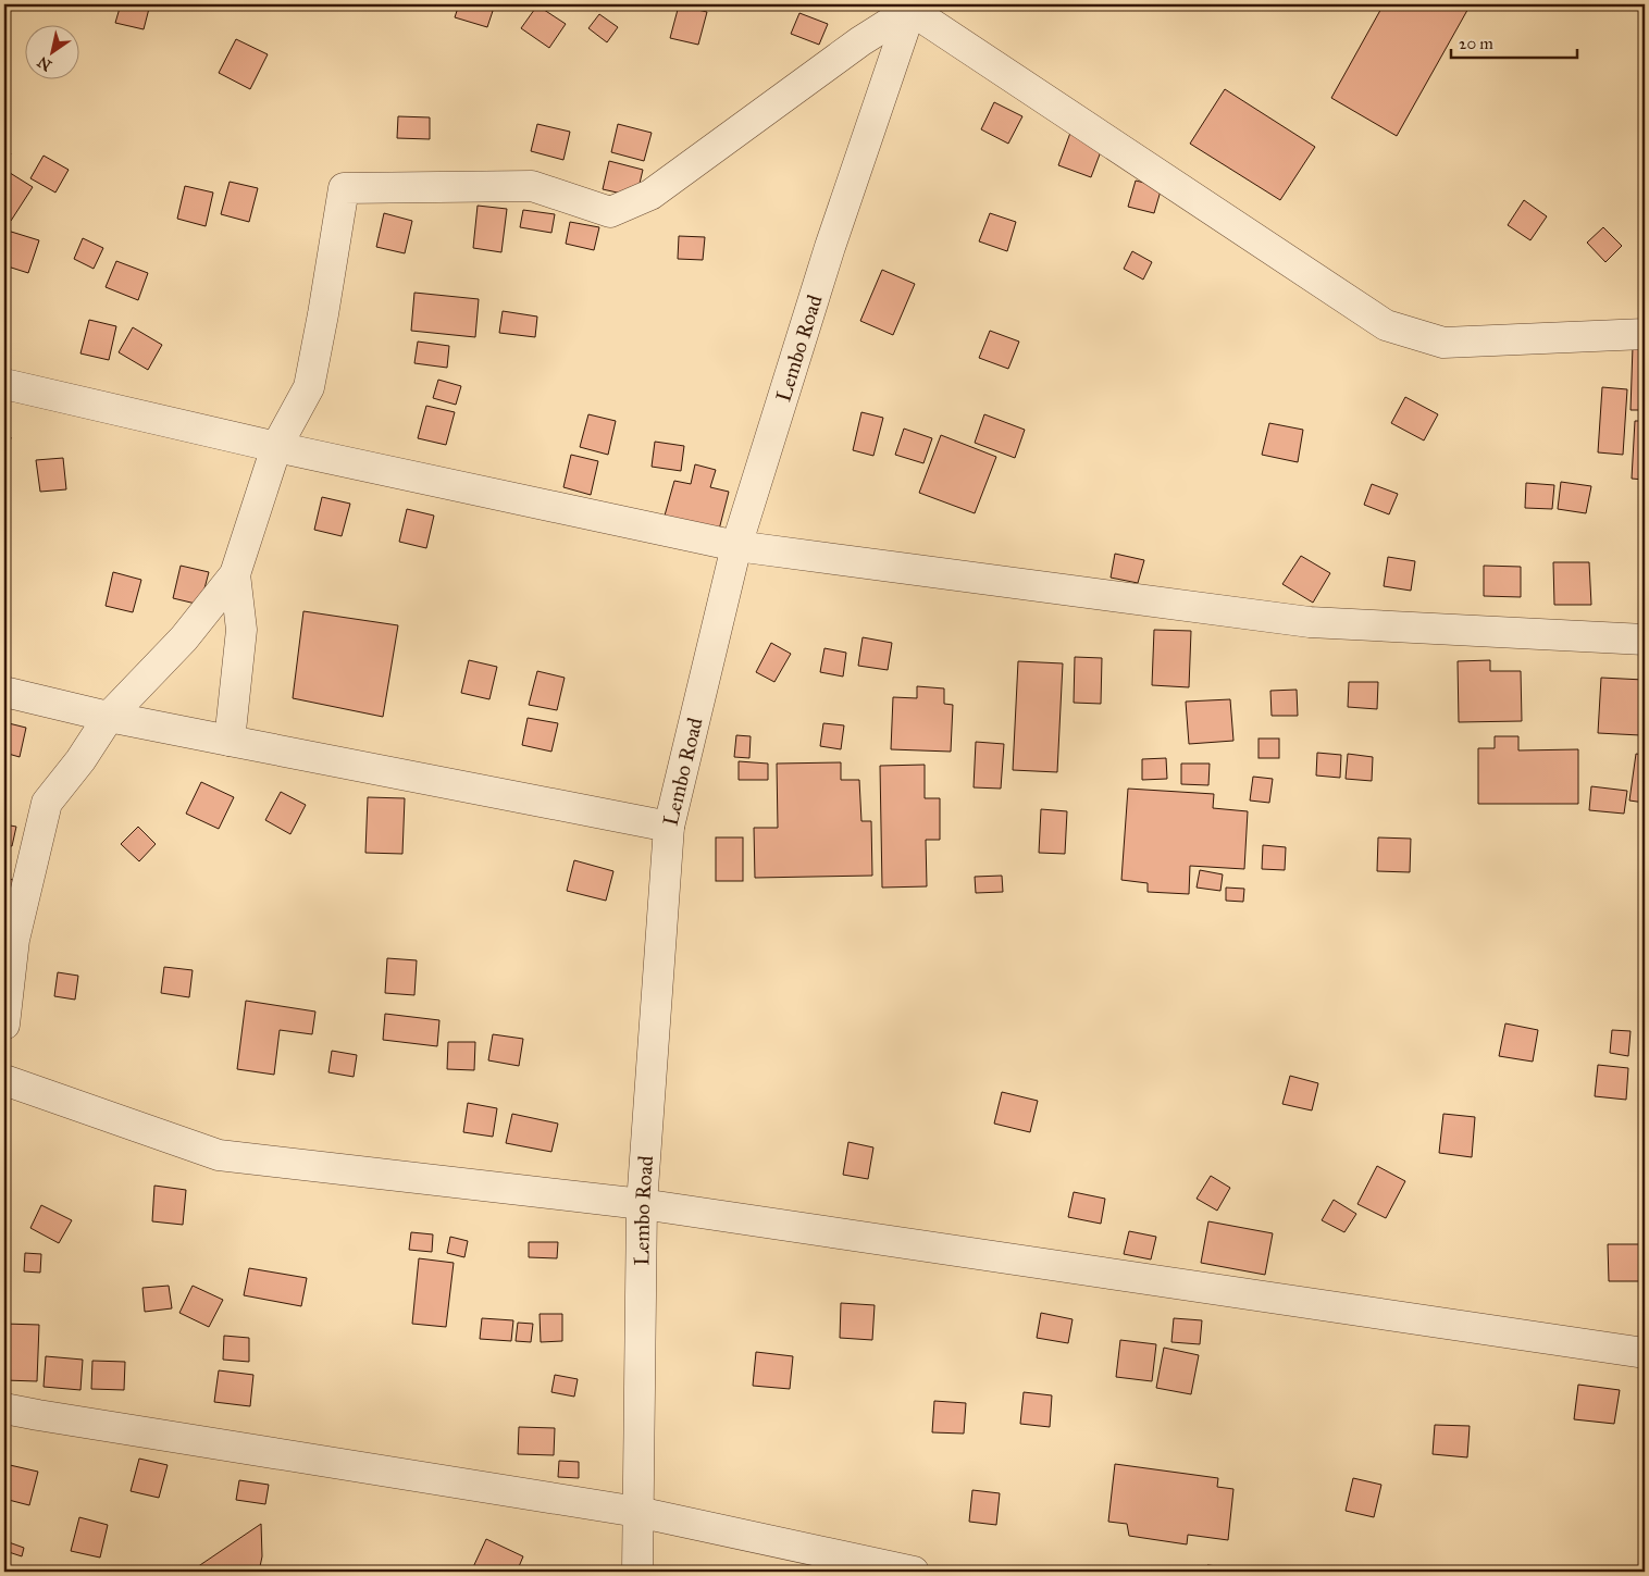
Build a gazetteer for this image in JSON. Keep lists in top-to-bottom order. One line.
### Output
{"streets":{"street":["Lembo Road"]},"scale_bar":"20 m","north":"bottom left"}
